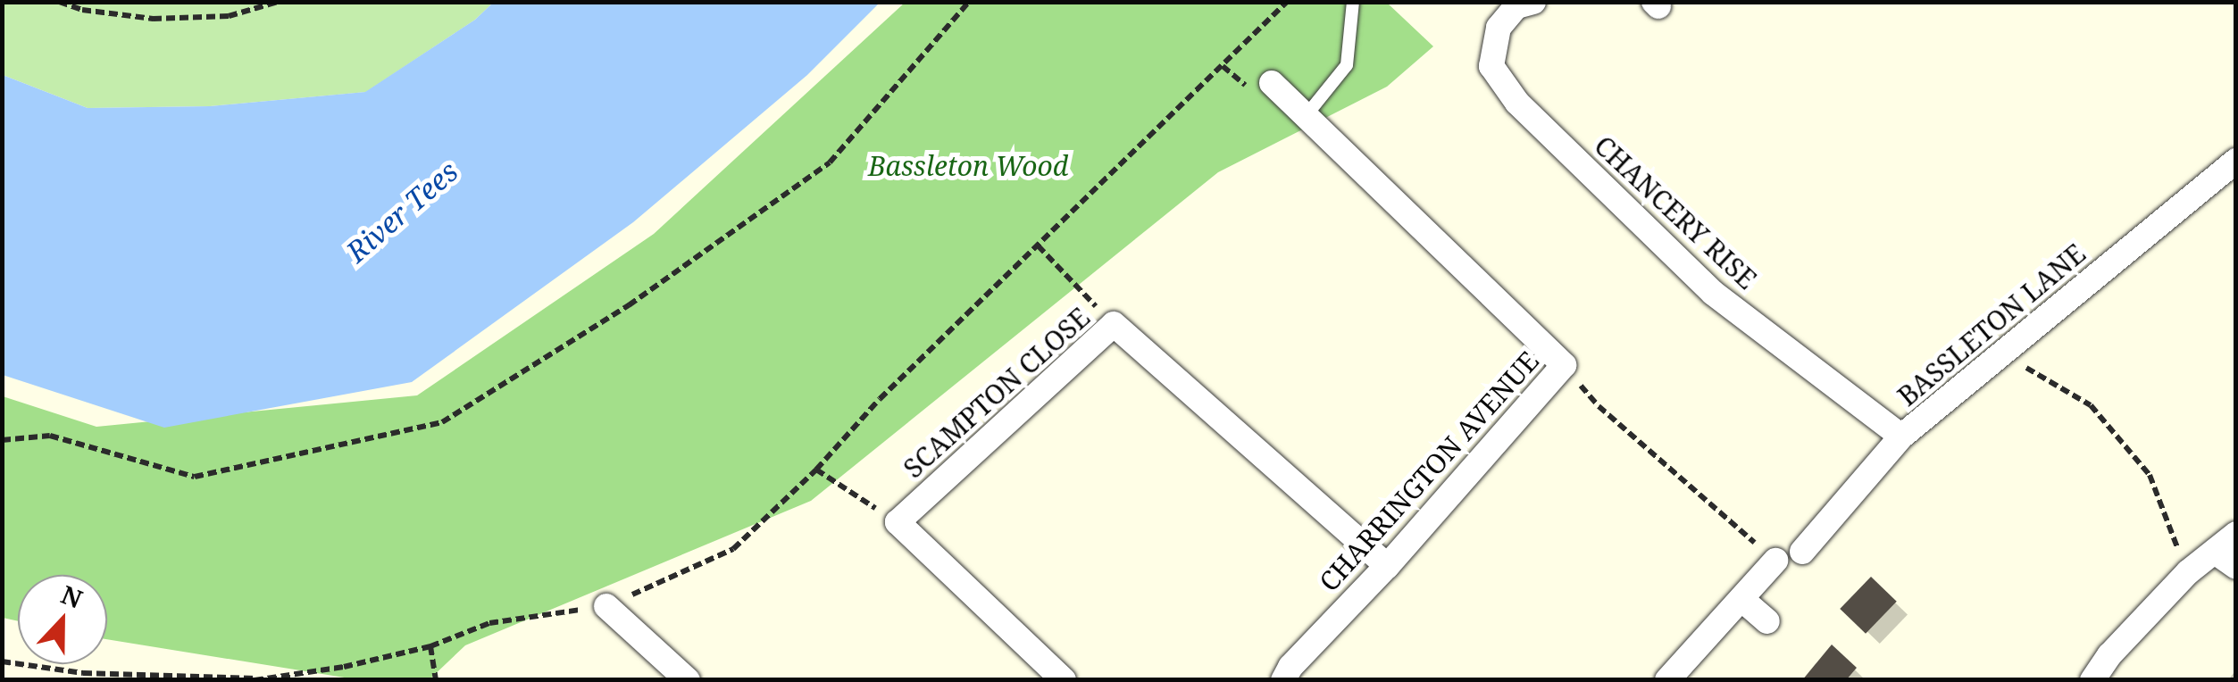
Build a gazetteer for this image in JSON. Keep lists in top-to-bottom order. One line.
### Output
{"streets":{"street":["CHANCERY RISE","BASSLETON LANE","SCAMPTON CLOSE","CHARRINGTON AVENUE"]},"crossings":[["CHANCERY RISE","BASSLETON LANE"],["SCAMPTON CLOSE","CHARRINGTON AVENUE"]],"water":["River Tees"],"parks":["Bassleton Wood"],"north":"top"}
